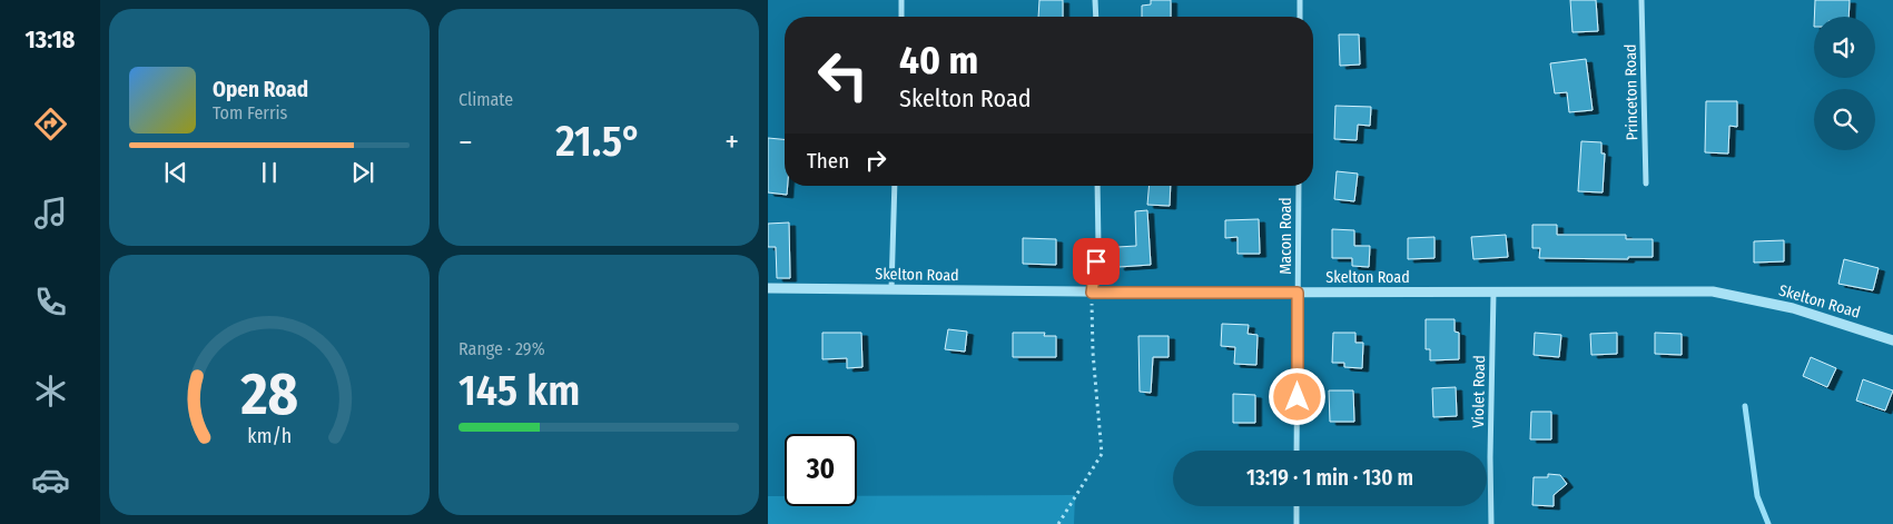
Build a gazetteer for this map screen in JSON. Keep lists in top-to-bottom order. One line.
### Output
{"streets":{"street":["Princeton Road","Macon Road","Skelton Road","Violet Road"]},"crossings":[["Macon Road","Skelton Road"],["Skelton Road","Violet Road"]],"page":{"tabs":"13:18","tile":["Climate",["Range · 29%","145 km"]],"turn":["40 m","Skelton Road"],"song":["Open Road","Tom Ferris"],"heat":["−","21.5°","+"],"then":"Then","limit":"30","trip":"13:19 · 1 min · 130 m","gauge":["28","km/h"]}}
